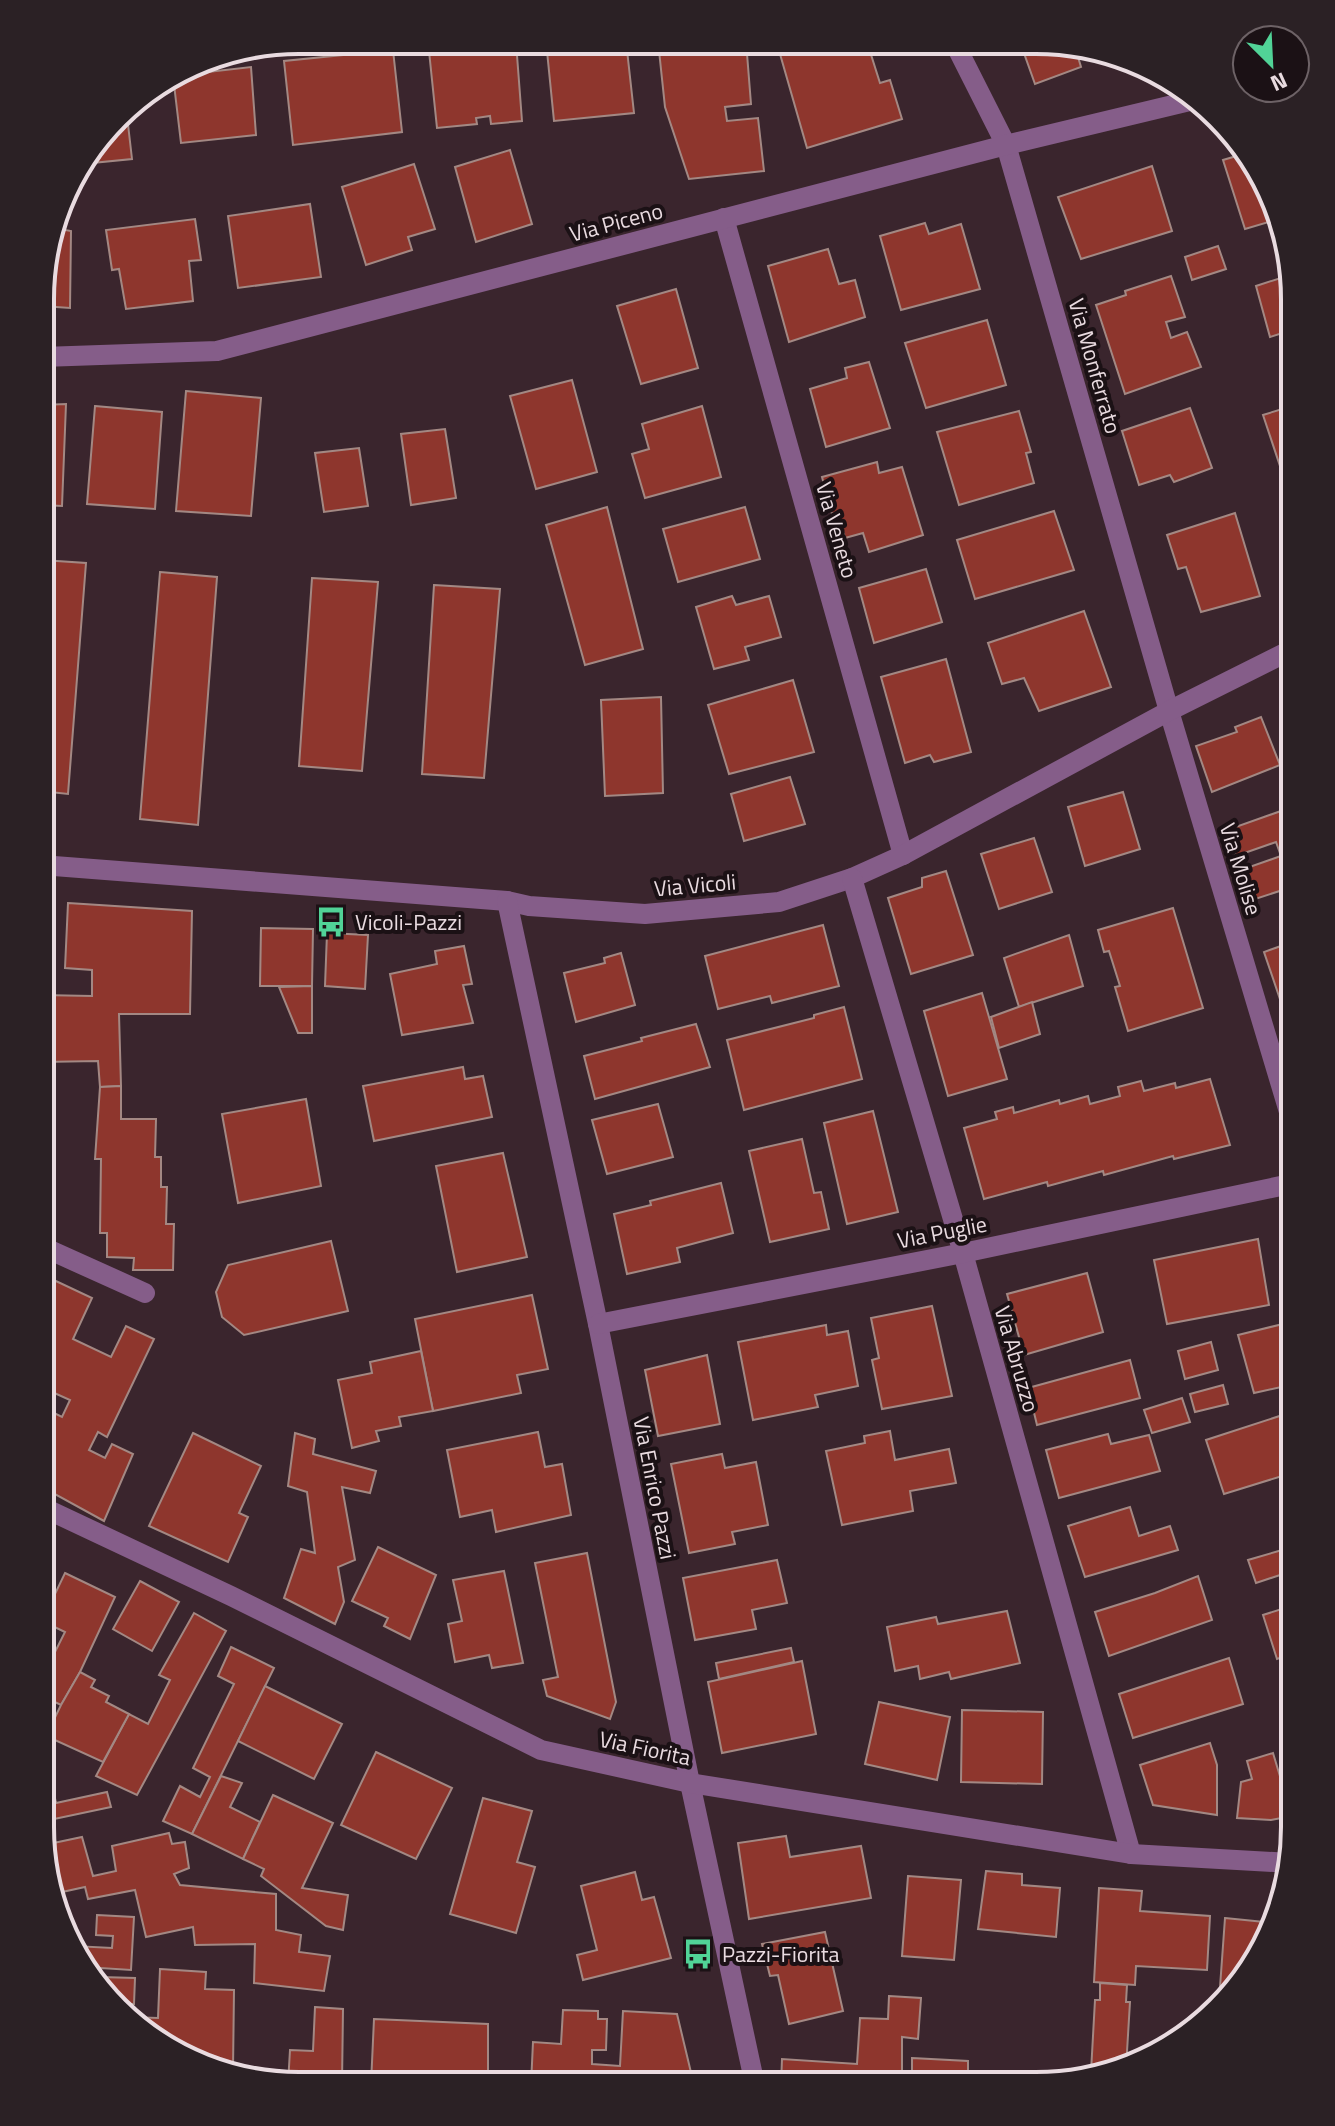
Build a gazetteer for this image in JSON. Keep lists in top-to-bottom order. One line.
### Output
{"streets":{"street":["Via Piceno","Via Monferrato","Via Veneto","Via Molise","Via Vicoli","Via Puglie","Via Abruzzo","Via Enrico Pazzi","Via Fiorita"]},"crossings":[["Via Piceno","Via Monferrato"],["Via Piceno","Via Veneto"],["Via Monferrato","Via Molise"],["Via Monferrato","Via Vicoli"],["Via Veneto","Via Vicoli"],["Via Molise","Via Vicoli"],["Via Vicoli","Via Abruzzo"],["Via Vicoli","Via Enrico Pazzi"],["Via Puglie","Via Abruzzo"],["Via Puglie","Via Enrico Pazzi"],["Via Abruzzo","Via Fiorita"],["Via Enrico Pazzi","Via Fiorita"]],"places":{"bus stop":["Vicoli-Pazzi","Pazzi-Fiorita"]},"north":"bottom right"}
